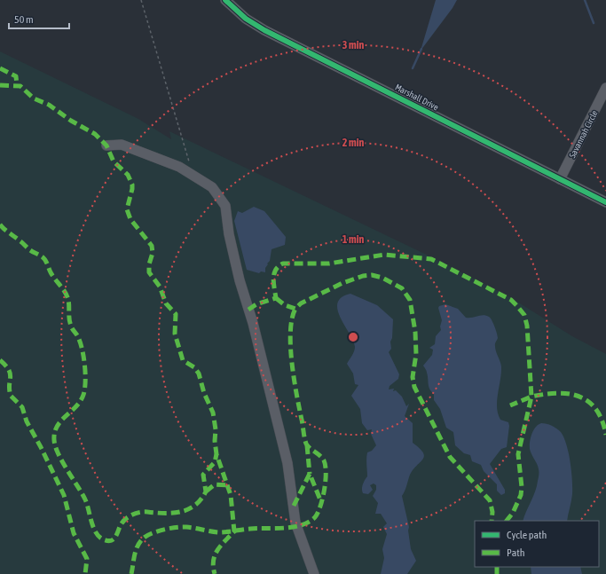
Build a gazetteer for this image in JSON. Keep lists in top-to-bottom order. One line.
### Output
{"streets":{"street":["Marshall Drive","Savannah Circle"]},"crossings":[["Marshall Drive","Savannah Circle"]],"legend":["Cycle path","Path"],"scale_bar":"50 m","rings":["3 min","2 min","1 min"]}
